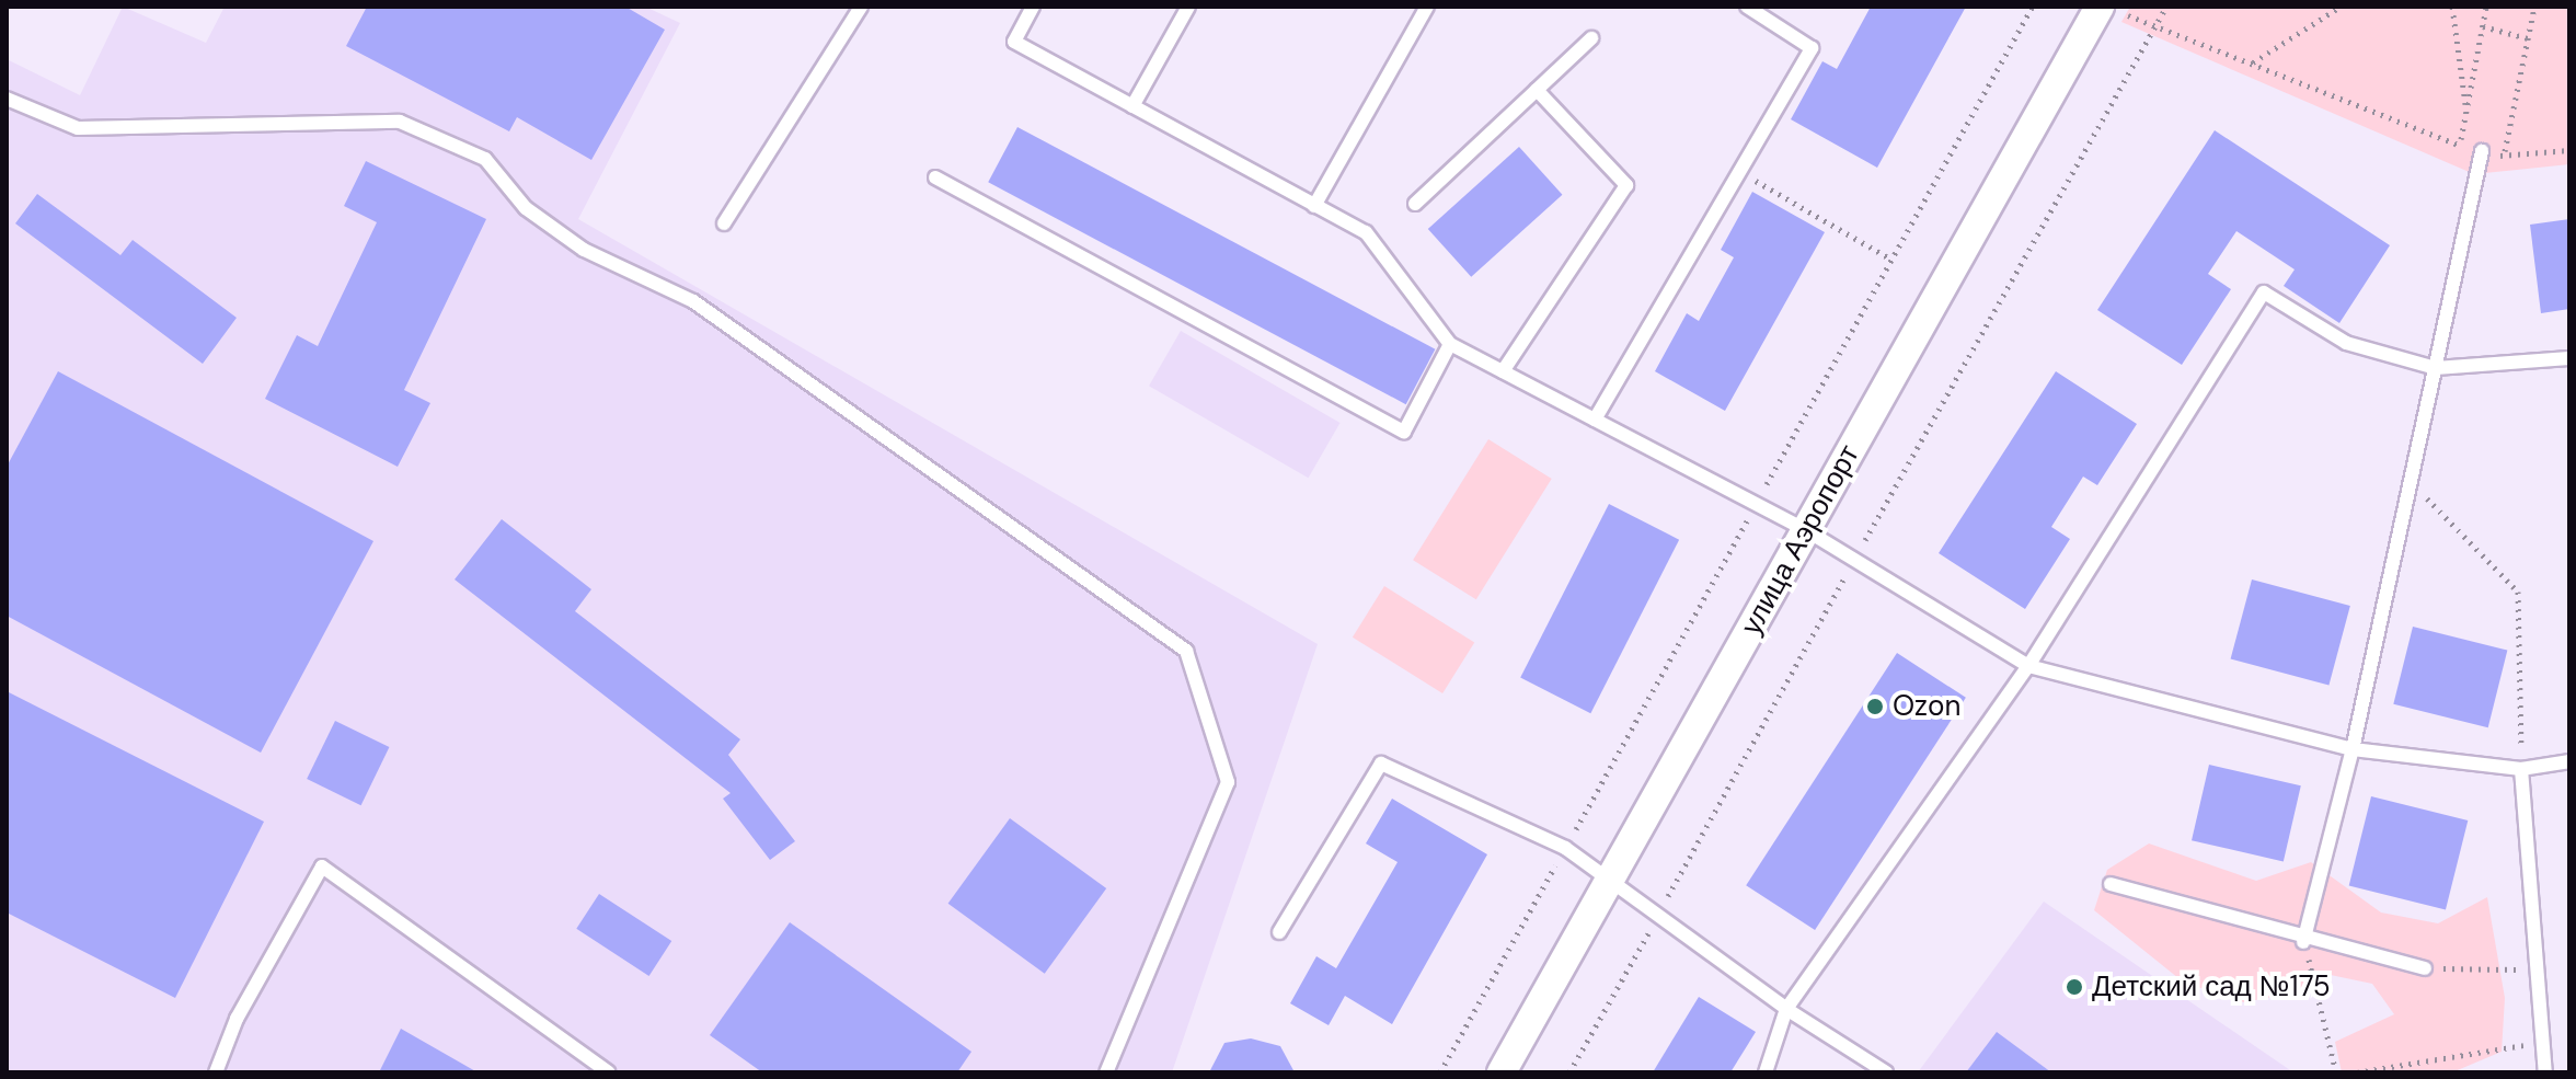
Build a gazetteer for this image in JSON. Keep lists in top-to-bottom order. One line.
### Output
{"streets":{"street":["улица Аэропорт"]},"places":["Ozon","Детский сад №175"]}
